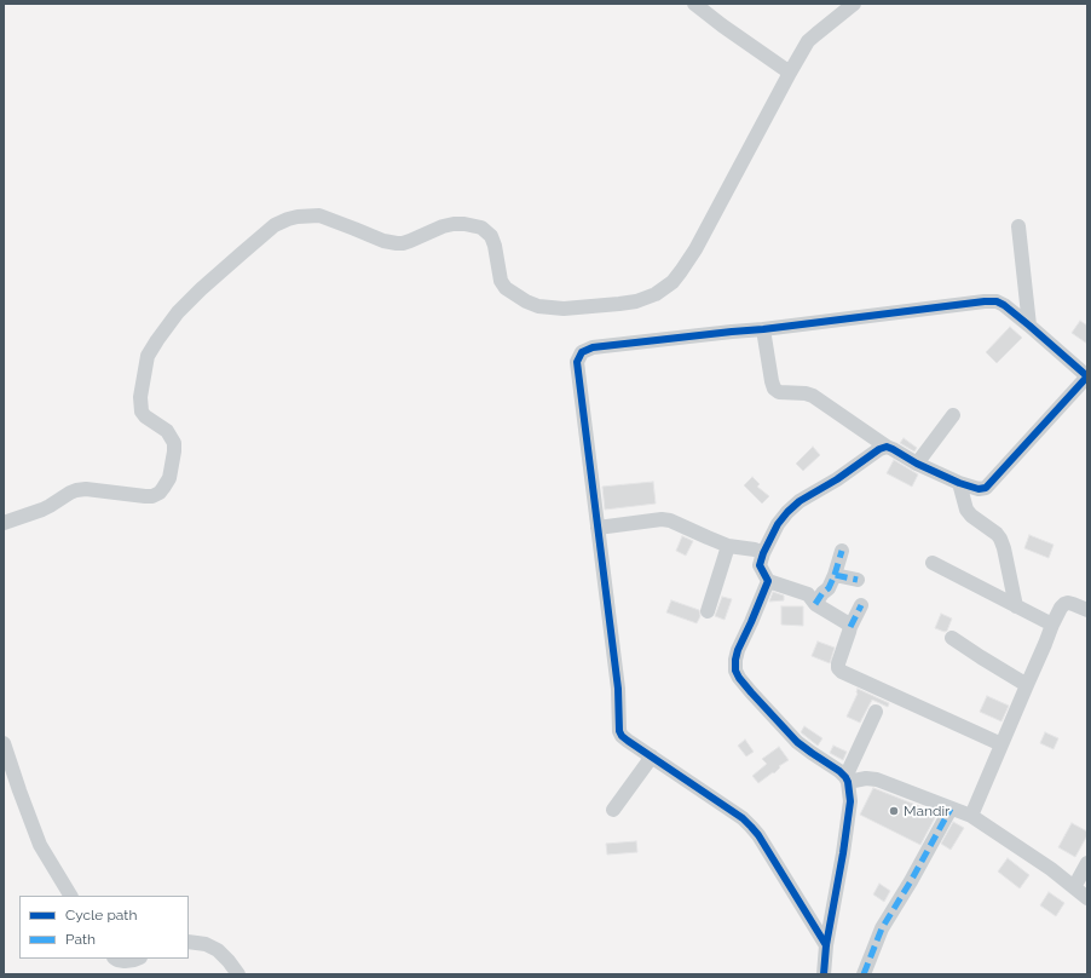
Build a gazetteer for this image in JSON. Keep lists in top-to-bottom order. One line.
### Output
{"places":["Mandir"],"legend":["Cycle path","Path"]}
